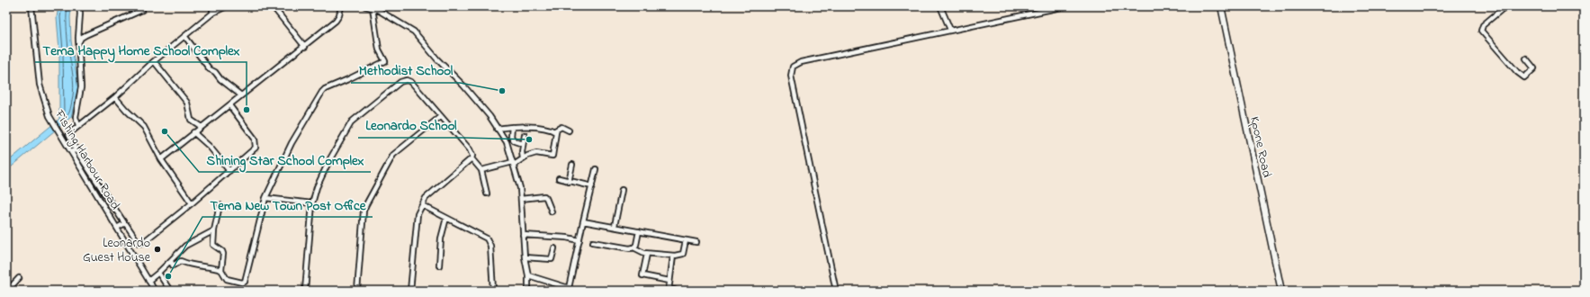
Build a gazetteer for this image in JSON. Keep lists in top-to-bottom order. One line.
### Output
{"streets":{"main road":["Kpone Road"],"street":["Fishing Harbour Road"]},"places":["Methodist School","Tema Happy Home School Complex","Shining Star School Complex","Leonardo School","Leonardo Guest House","Tema New Town Post Office"]}
